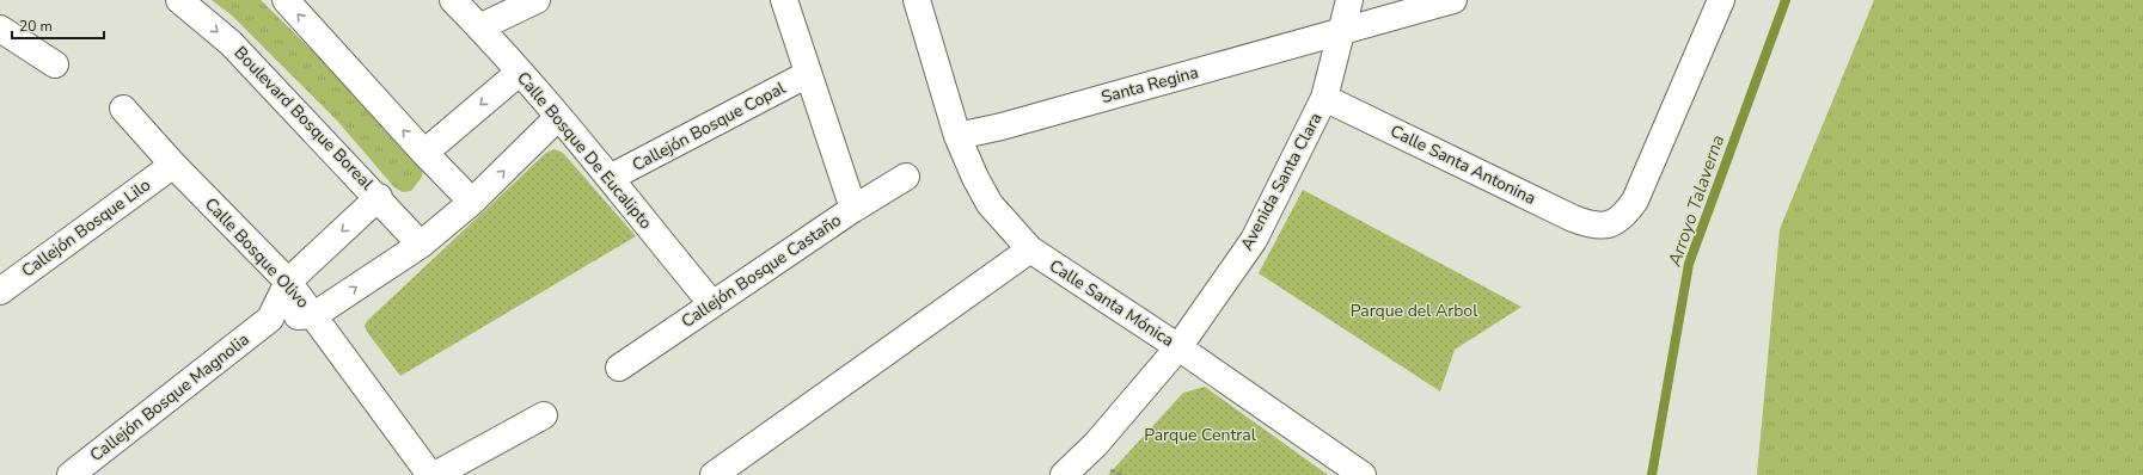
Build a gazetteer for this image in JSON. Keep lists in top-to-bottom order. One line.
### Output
{"streets":{"street":["Santa Regina","Boulevard Bosque Boreal","Callejón Bosque Copal","Calle Bosque De Eucalipto","Calle Santa Antonina","Avenida Santa Clara","Callejón Bosque Lilo","Calle Bosque Olivo","Callejón Bosque Castaño","Calle Santa Mónica","Callejón Bosque Magnolia"]},"crossings":[["Santa Regina","Avenida Santa Clara"],["Santa Regina","Calle Santa Mónica"],["Callejón Bosque Copal","Calle Bosque De Eucalipto"],["Calle Bosque De Eucalipto","Callejón Bosque Castaño"],["Calle Santa Antonina","Avenida Santa Clara"],["Avenida Santa Clara","Calle Santa Mónica"],["Callejón Bosque Lilo","Calle Bosque Olivo"],["Calle Bosque Olivo","Callejón Bosque Magnolia"]],"water":["Arroyo Talaverna"],"parks":["Parque del Arbol","Parque Central"],"scale_bar":"20 m"}
